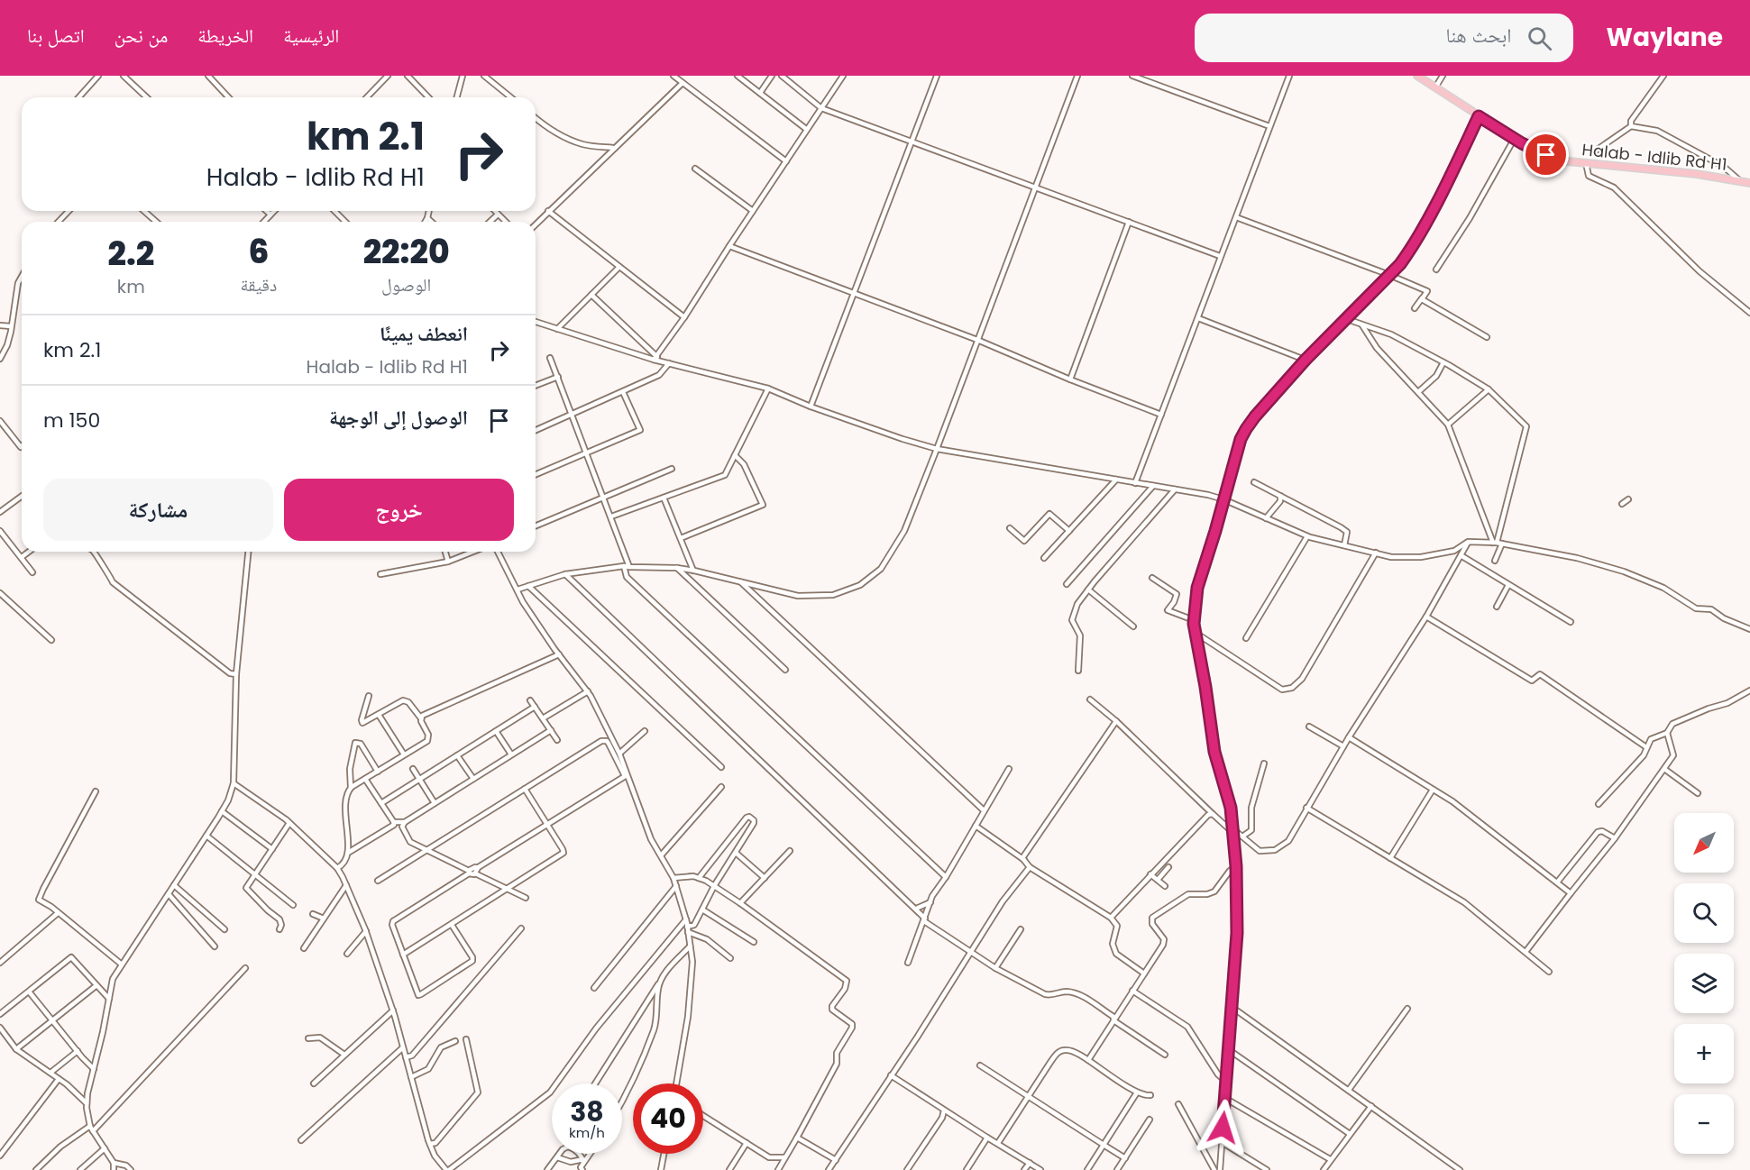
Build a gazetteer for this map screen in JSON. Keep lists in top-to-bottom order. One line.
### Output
{"streets":{"highway":["Halab - Idlib Rd H1"]},"north":"bottom left","page":{"header":"Waylane","search":"ابحث هنا","nav":["الرئيسية","الخريطة","من نحن","اتصل بنا"],"turn":["2.1 km","Halab - Idlib Rd H1"],"eta":["22:20","الوصول","6","دقيقة","2.2","km"],"list":[{"name":"انعطف يمينًا","note":"Halab - Idlib Rd H1","value":"2.1 km"},{"name":"الوصول إلى الوجهة","value":"150 m"}],"buttons":["خروج","مشاركة"],"map_buttons":["+","−"],"speed":"38 km/h","limit":"40"}}
